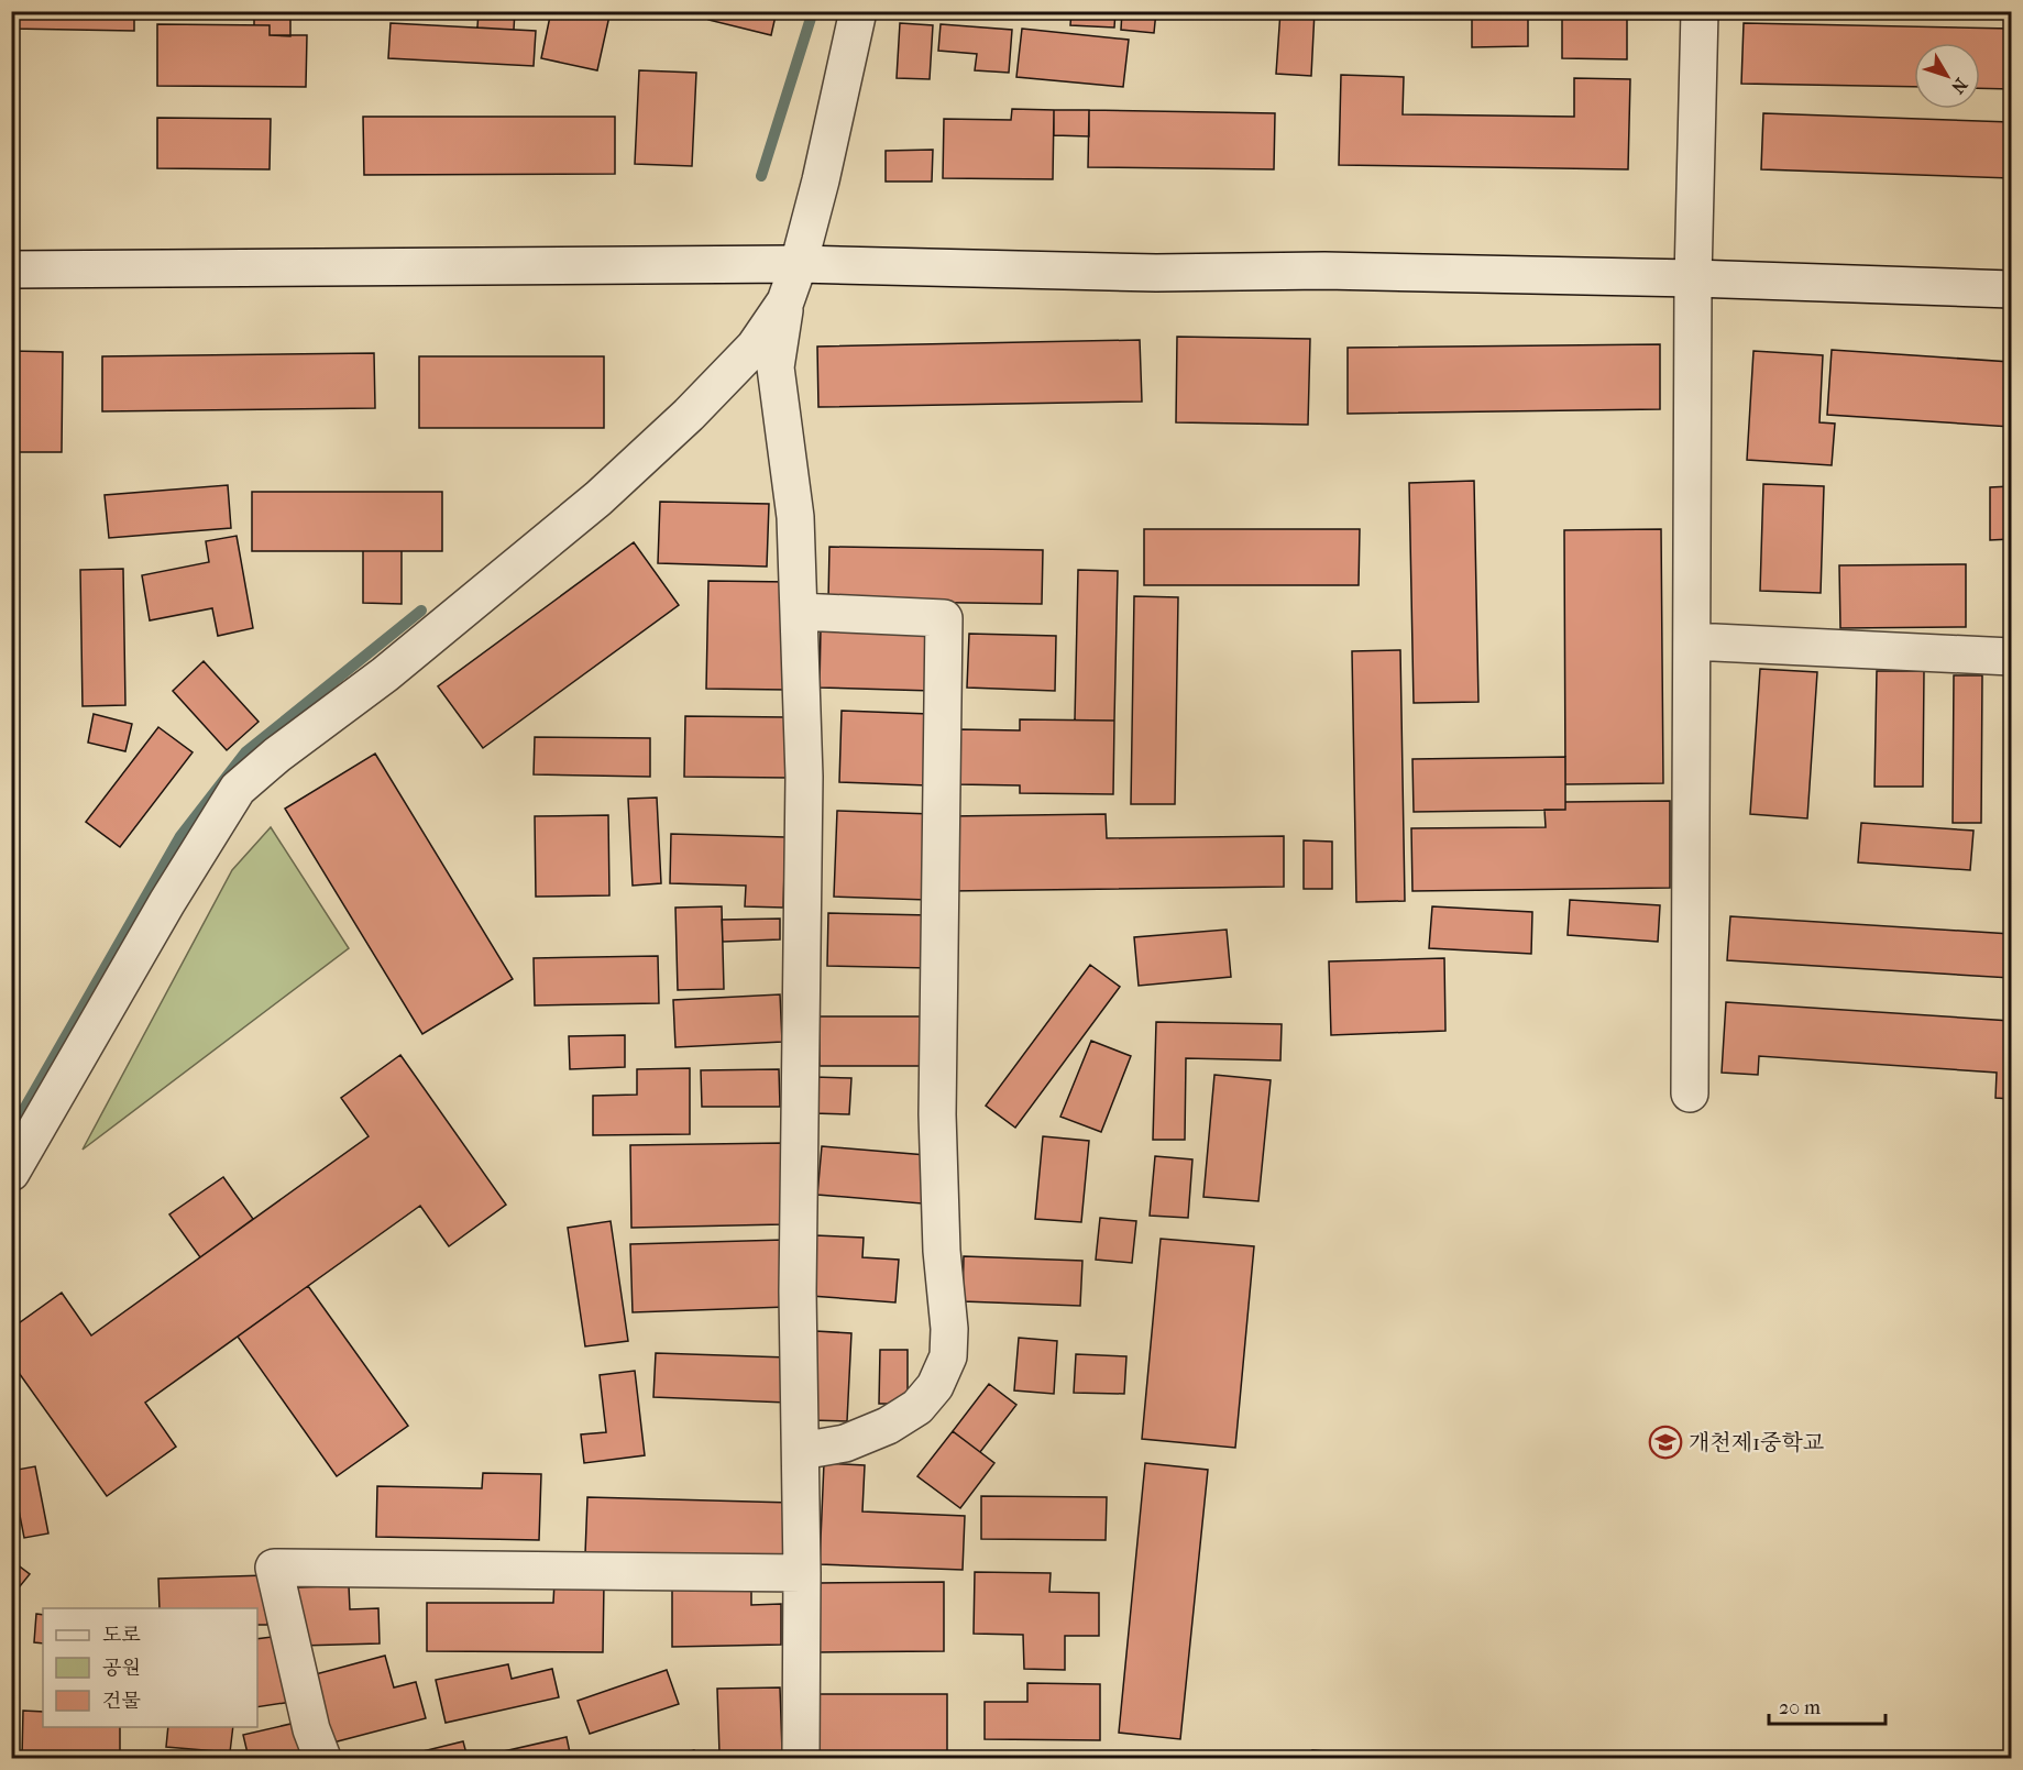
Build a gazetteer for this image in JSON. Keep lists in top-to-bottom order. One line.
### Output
{"places":{"school or university":["개천제1중학교"]},"legend":["도로","공원","건물"],"scale_bar":"20 m","north":"bottom right"}
